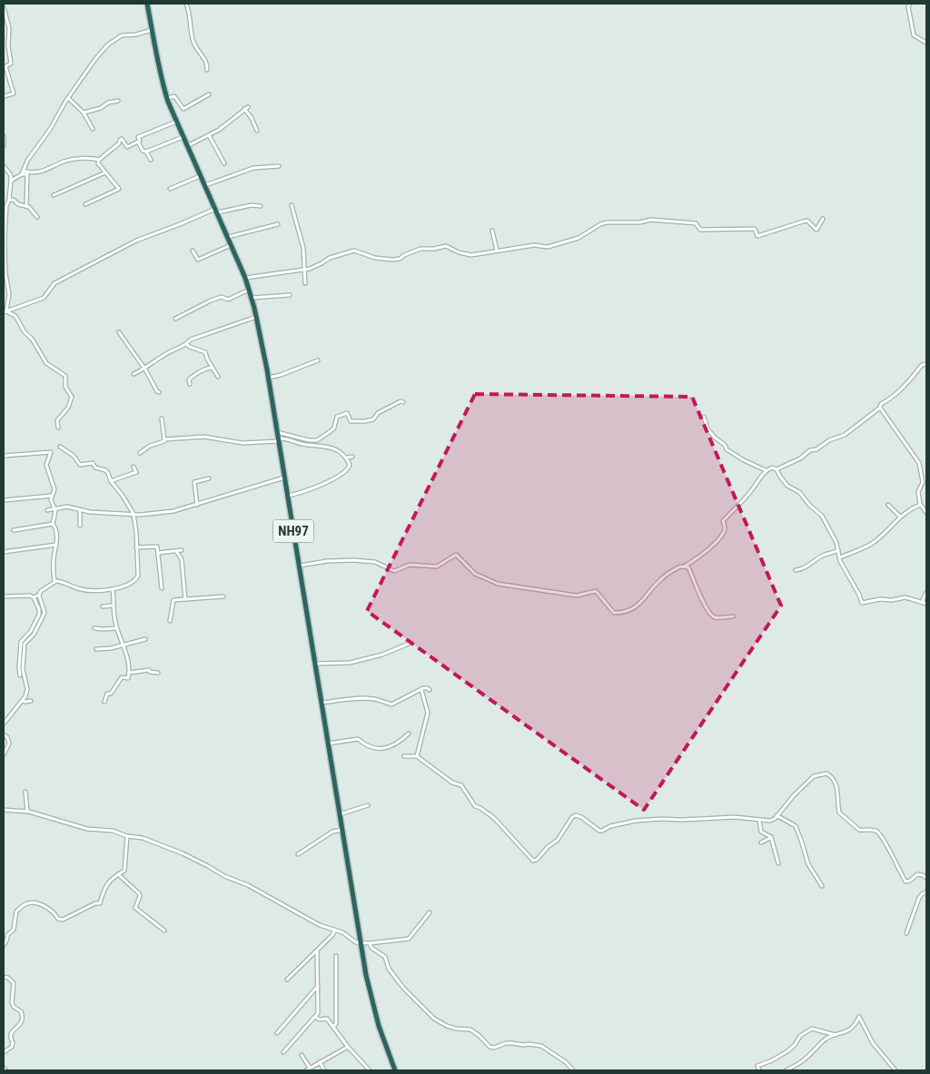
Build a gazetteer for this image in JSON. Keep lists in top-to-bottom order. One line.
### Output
{"streets":{"highway":["NH97"]}}
